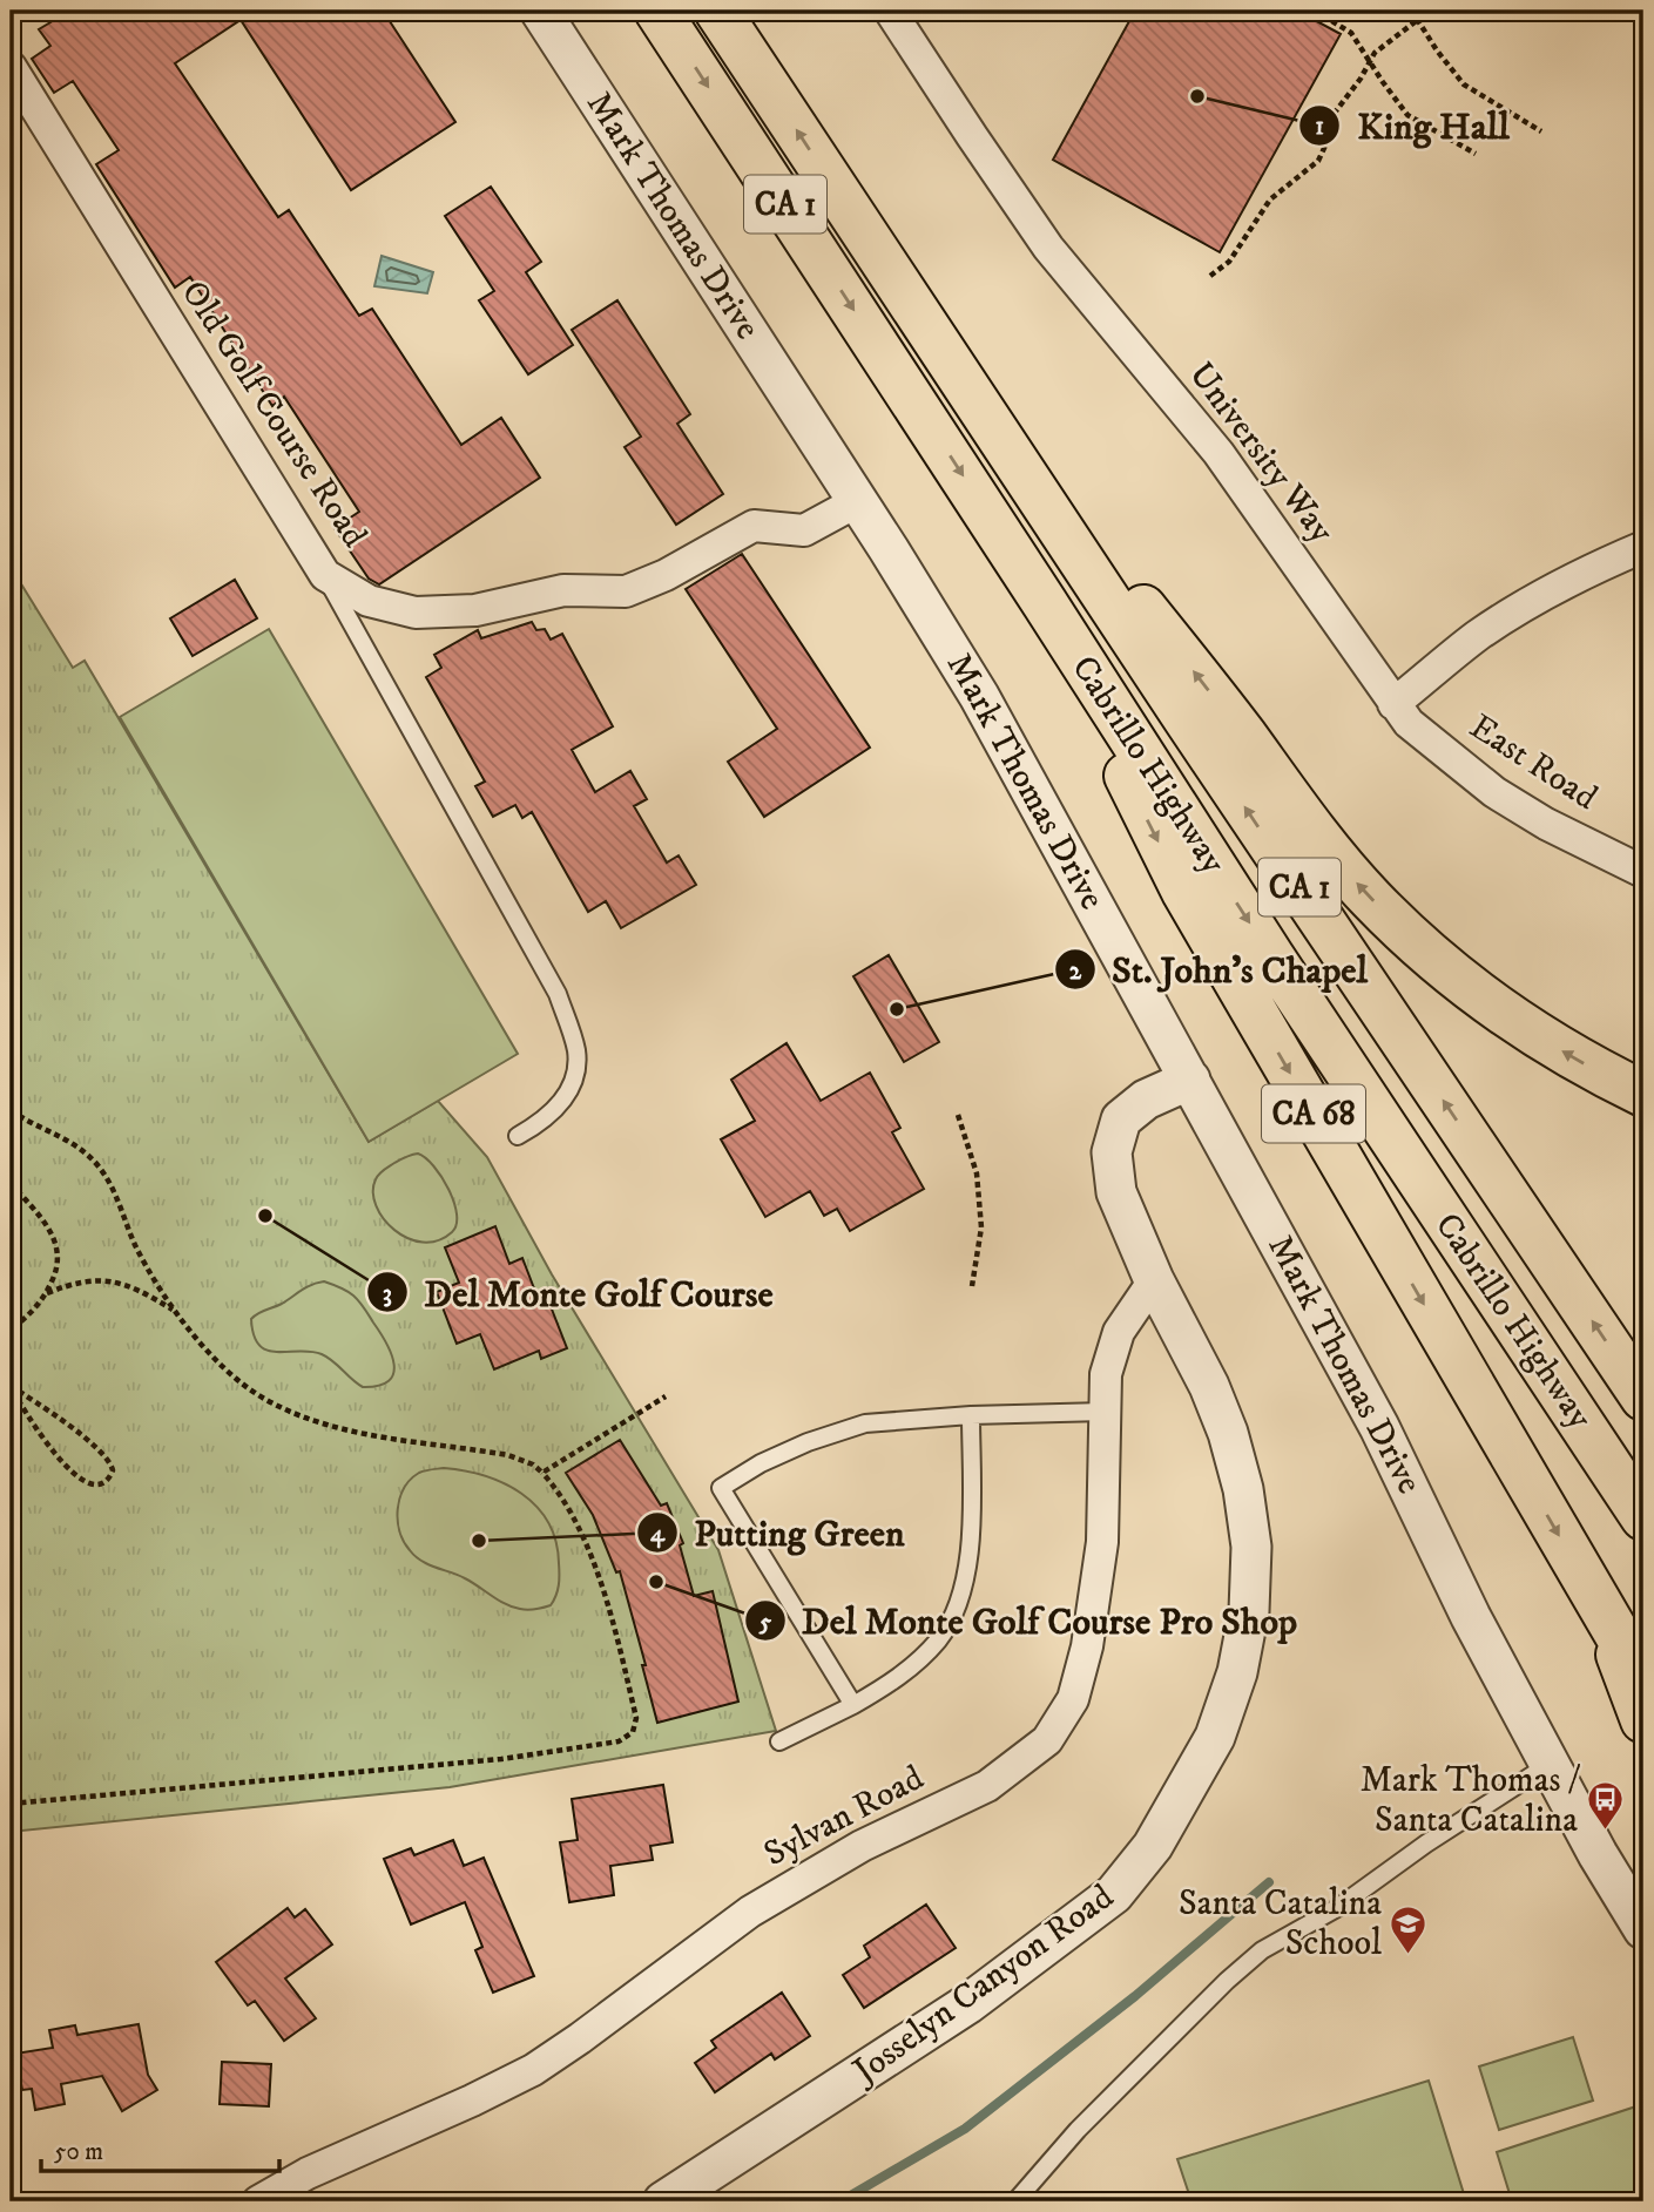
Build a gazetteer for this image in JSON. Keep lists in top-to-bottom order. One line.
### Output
{"streets":{"highway":["CA 1","Cabrillo Highway","CA 68"],"street":["Mark Thomas Drive","Old Golf Course Road","University Way","East Road","Sylvan Road","Josselyn Canyon Road"]},"crossings":[["Mark Thomas Drive","Old Golf Course Road"],["Mark Thomas Drive","Josselyn Canyon Road"],["University Way","East Road"],["Cabrillo Highway","CA 68"],["Sylvan Road","Josselyn Canyon Road"]],"places":{"other":["King Hall","St. John's Chapel","Del Monte Golf Course","Putting Green","Del Monte Golf Course Pro Shop"],"bus stop":["Mark Thomas / Santa Catalina"],"school or university":["Santa Catalina School"]},"scale_bar":"50 m"}
